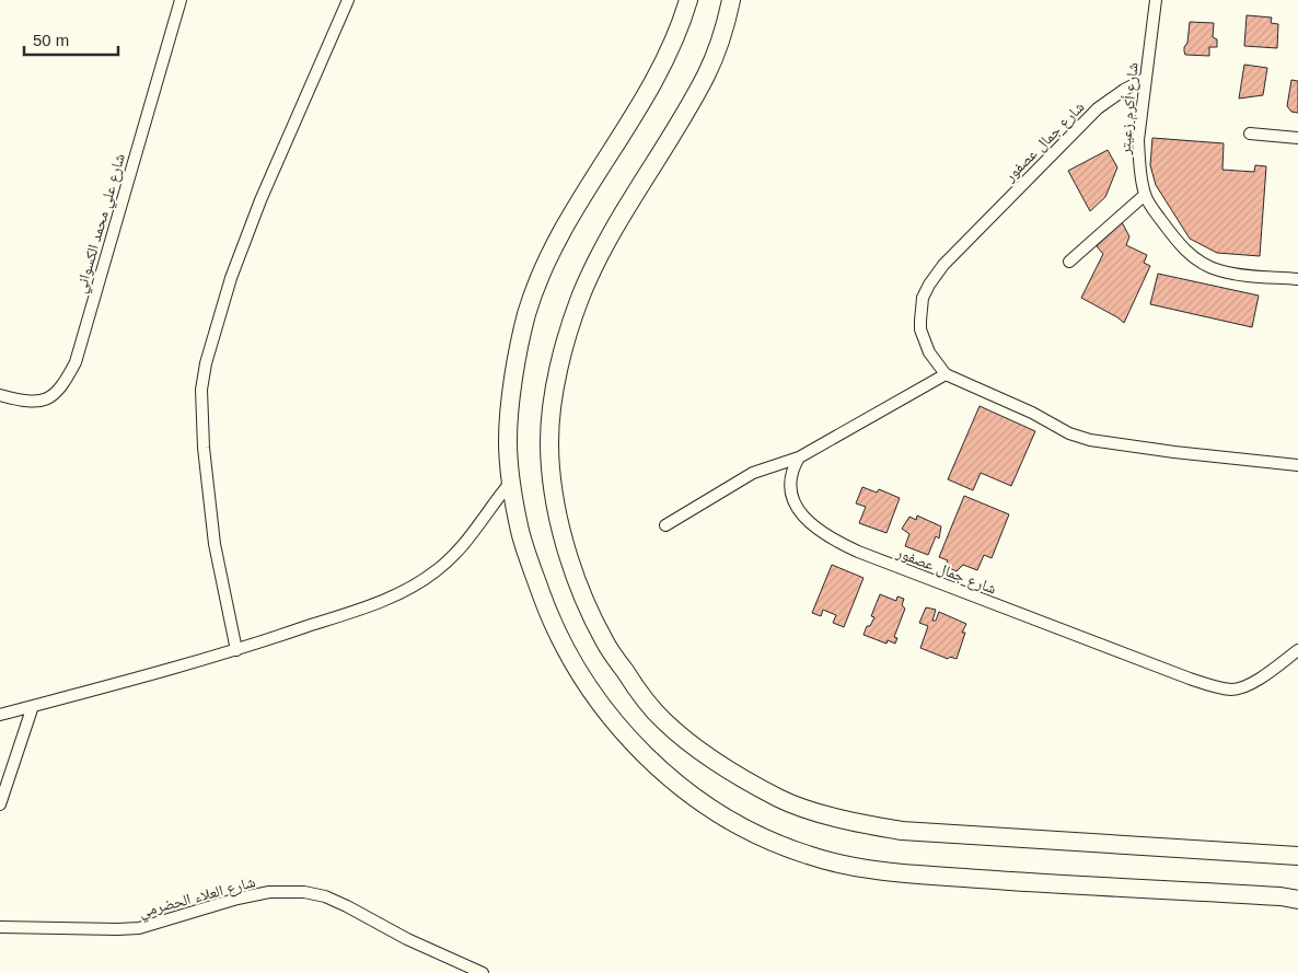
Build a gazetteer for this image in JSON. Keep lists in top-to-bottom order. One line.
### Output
{"streets":{"street":["شارع أكرم زعيتر","شارع جمال عصفور","شارع علي محمد الكسواني","شارع العلاء الحضرمي"]},"crossings":[["شارع أكرم زعيتر","شارع جمال عصفور"]],"scale_bar":"50 m"}
